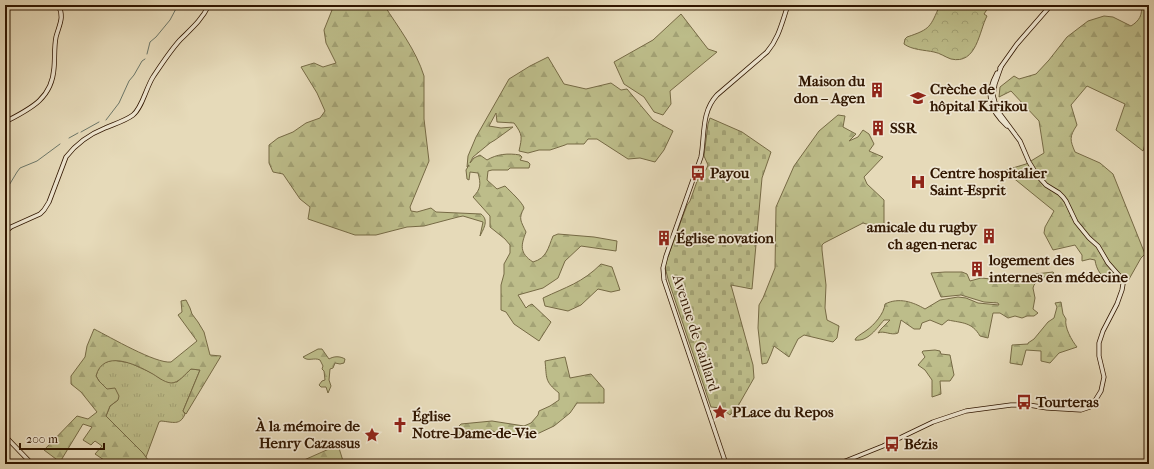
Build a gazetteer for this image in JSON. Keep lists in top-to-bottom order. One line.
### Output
{"streets":{"main road":["Avenue de Gaillard"]},"places":{"building":["Maison du don – Agen","SSR","amicale du rugby ch agen-nerac","Église novation","logement des internes en médecine"],"school or university":["Crèche de hôpital Kirikou"],"bus stop":["Payou","Tourteras","Bézis"],"hospital":["Centre hospitalier Saint-Esprit"],"place":["PLace du Repos","À la mémoire de Henry Cazassus"],"church":["Église Notre-Dame-de-Vie"]},"scale_bar":"200 m"}
